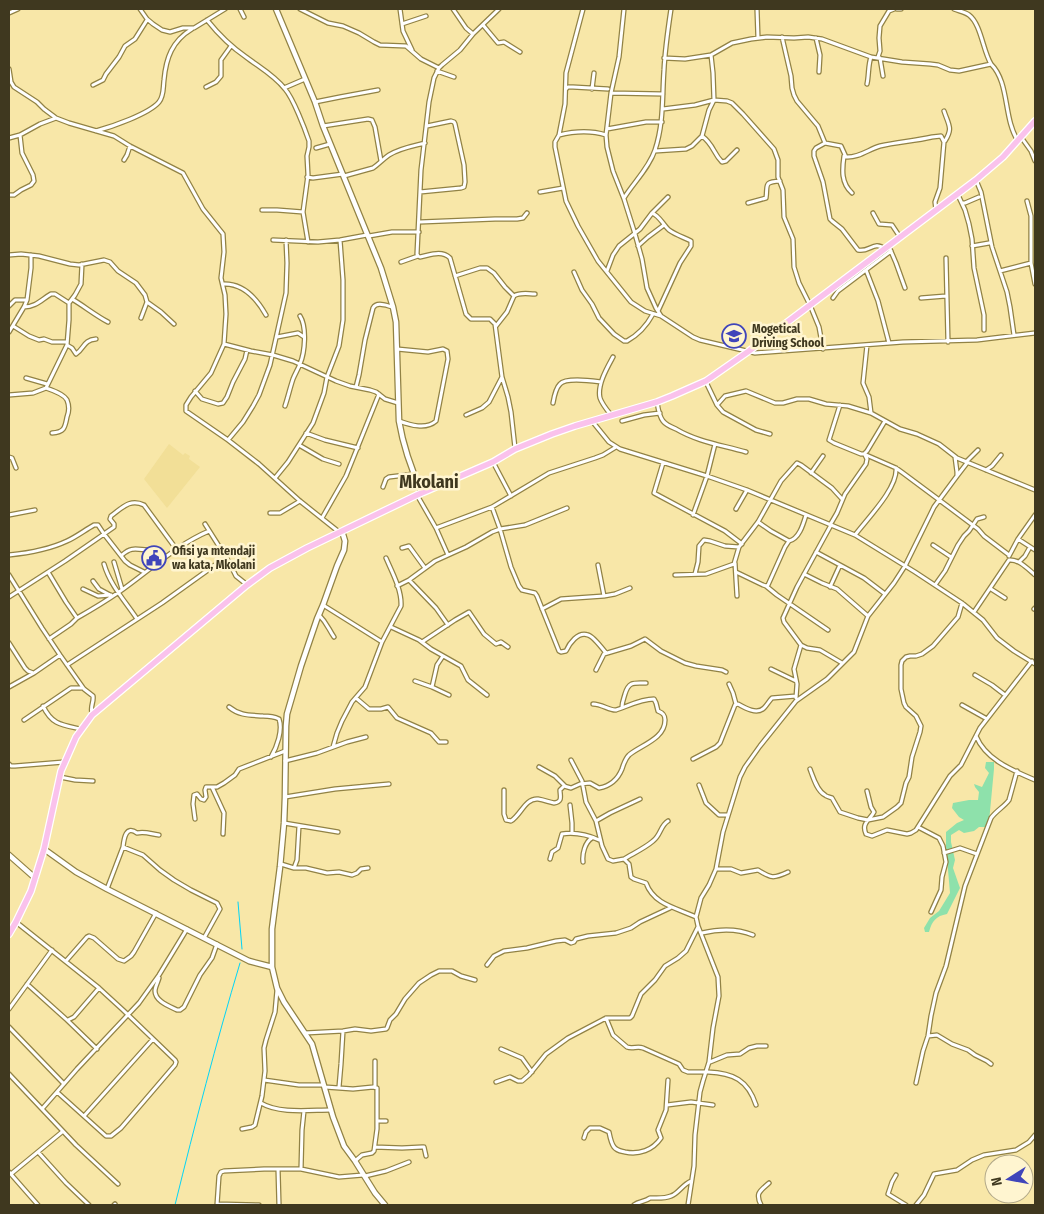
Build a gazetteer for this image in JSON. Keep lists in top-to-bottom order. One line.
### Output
{"districts":["Mkolani"],"places":{"school or university":["Mogetical Driving School"],"public building":["Ofisi ya mtendaji wa kata, Mkolani"]},"north":"left"}
